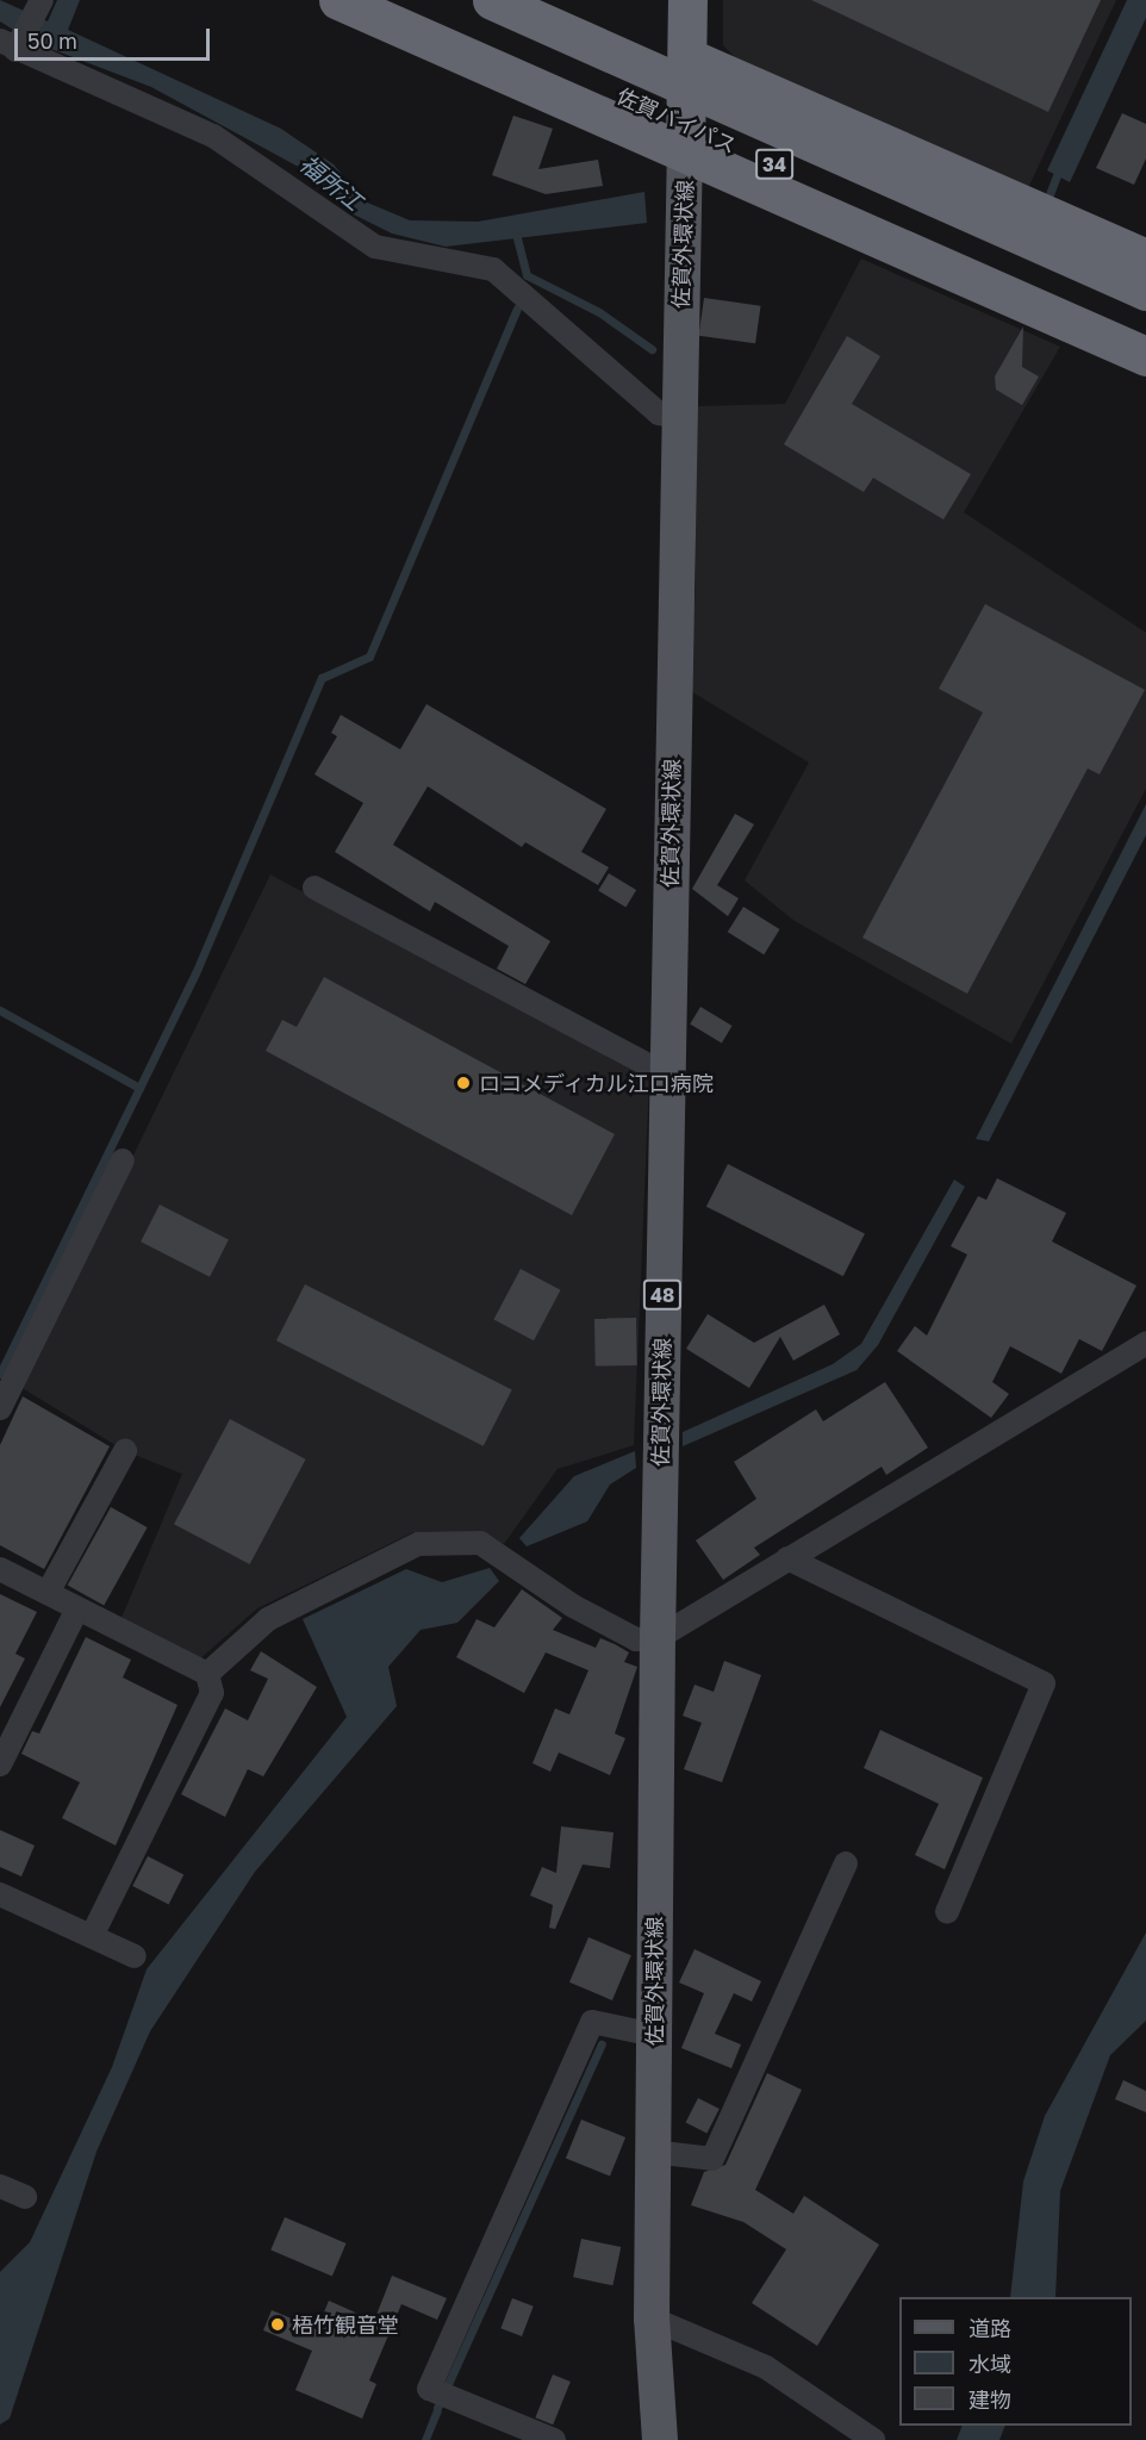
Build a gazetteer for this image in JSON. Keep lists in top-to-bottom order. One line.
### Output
{"streets":{"highway":["佐賀バイパス","34"],"main road":["佐賀外環状線","48"]},"crossings":[["34","佐賀外環状線"]],"water":["福所江"],"places":["ロコメディカル江口病院","梧竹観音堂"],"legend":["道路","水域","建物"],"scale_bar":"50 m"}
